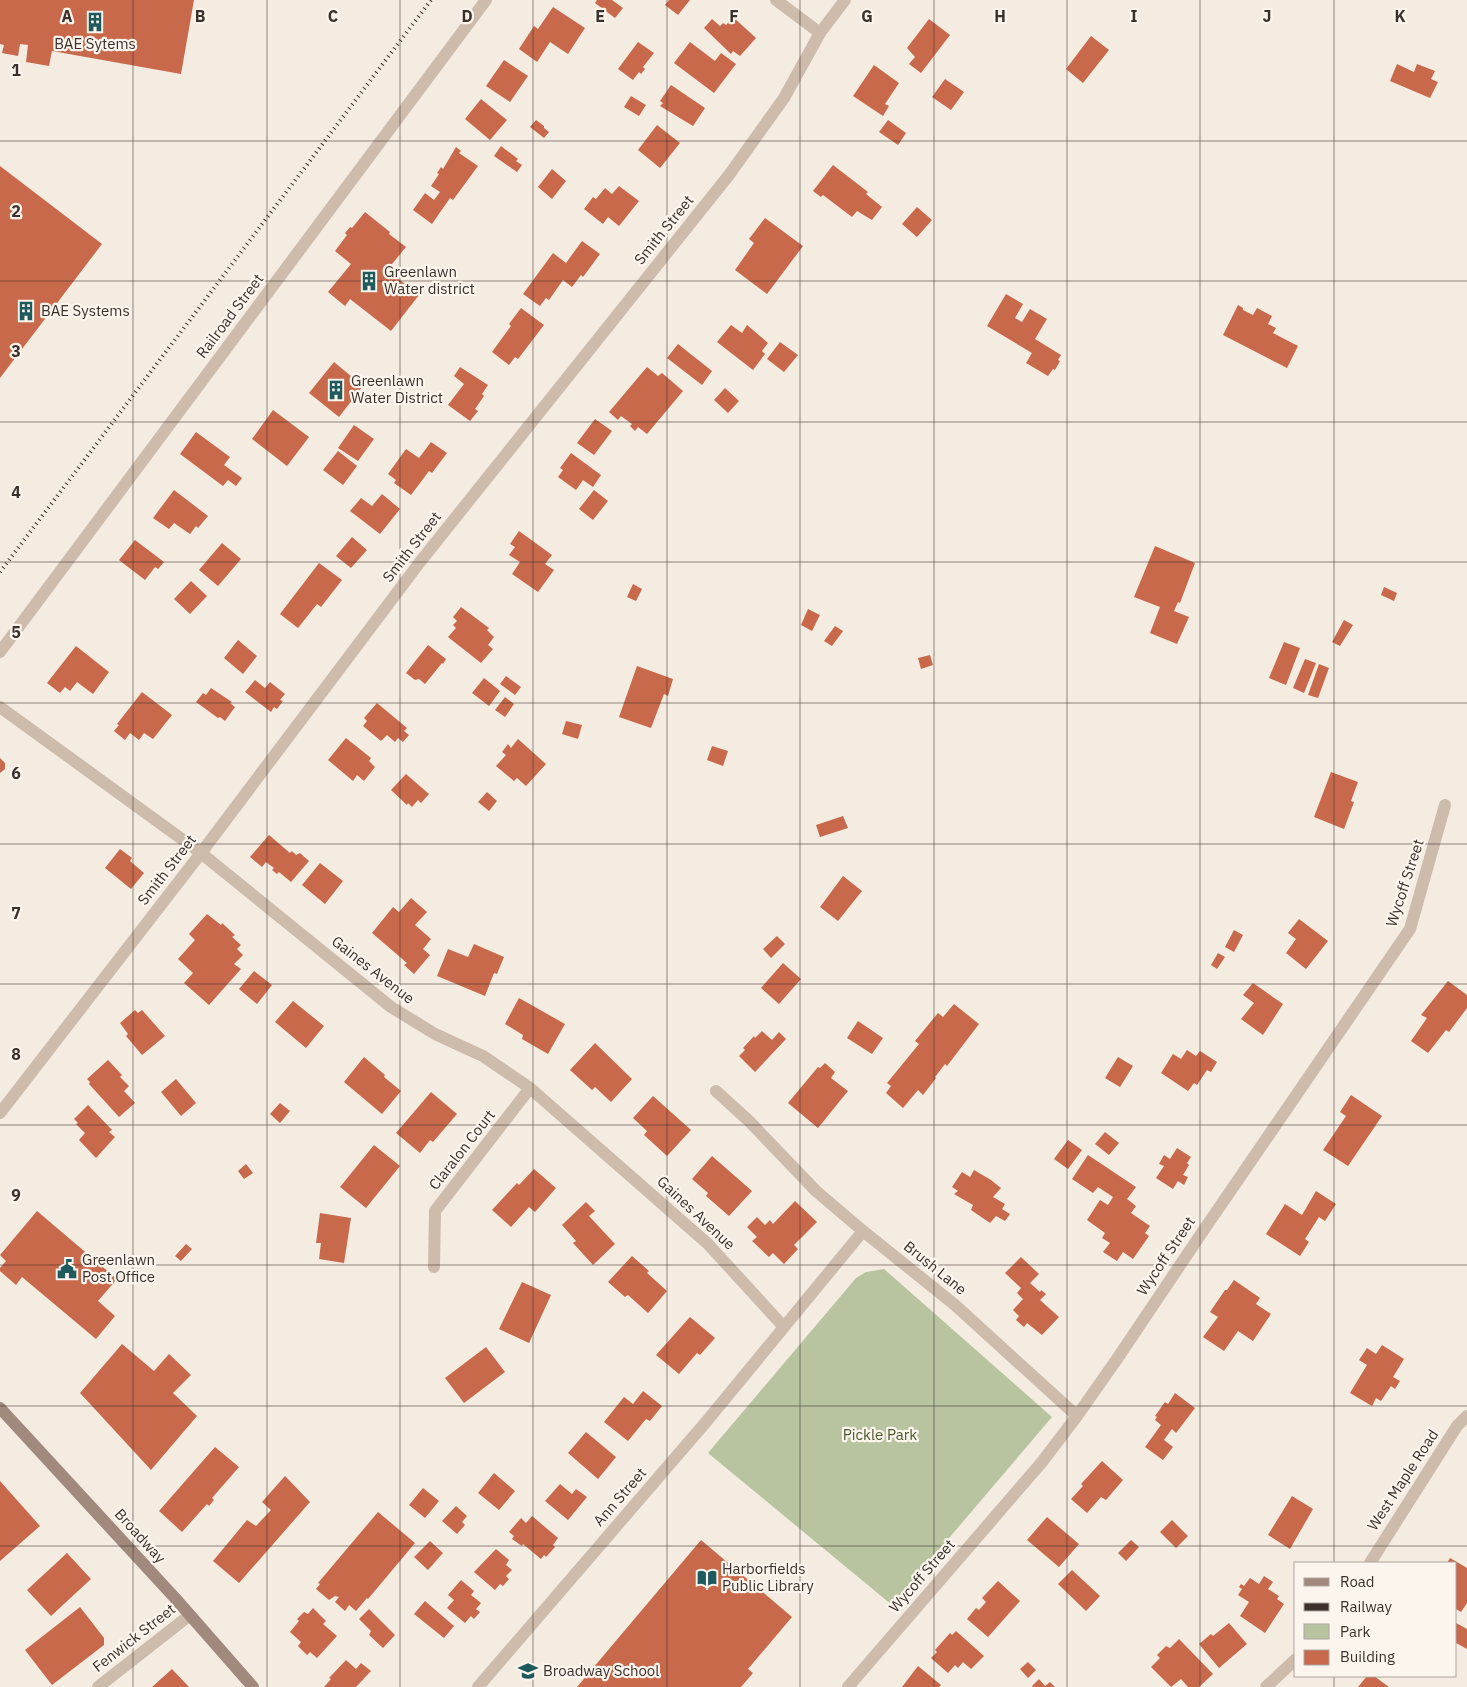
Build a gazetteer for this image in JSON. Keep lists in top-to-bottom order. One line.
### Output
{"streets":{"main road":["Broadway"],"street":["Smith Street","Railroad Street","Wycoff Street","Gaines Avenue","Claralon Court","Brush Lane","West Maple Road","Ann Street","Fenwick Street"]},"crossings":[["Smith Street","Gaines Avenue"],["Wycoff Street","Brush Lane"],["Gaines Avenue","Claralon Court"],["Gaines Avenue","Ann Street"],["Broadway","Fenwick Street"]],"parks":["Pickle Park"],"places":{"building":["BAE Sytems","Greenlawn Water district","BAE Systems","Greenlawn Water District"],"public building":["Greenlawn Post Office"],"library":["Harborfields Public Library"],"school or university":["Broadway School"]},"legend":["Road","Railway","Park","Building"],"grid":{"columns":["A","B","C","D","E","F","G","H","I","J","K"],"rows":["1","2","3","4","5","6","7","8","9"]}}
